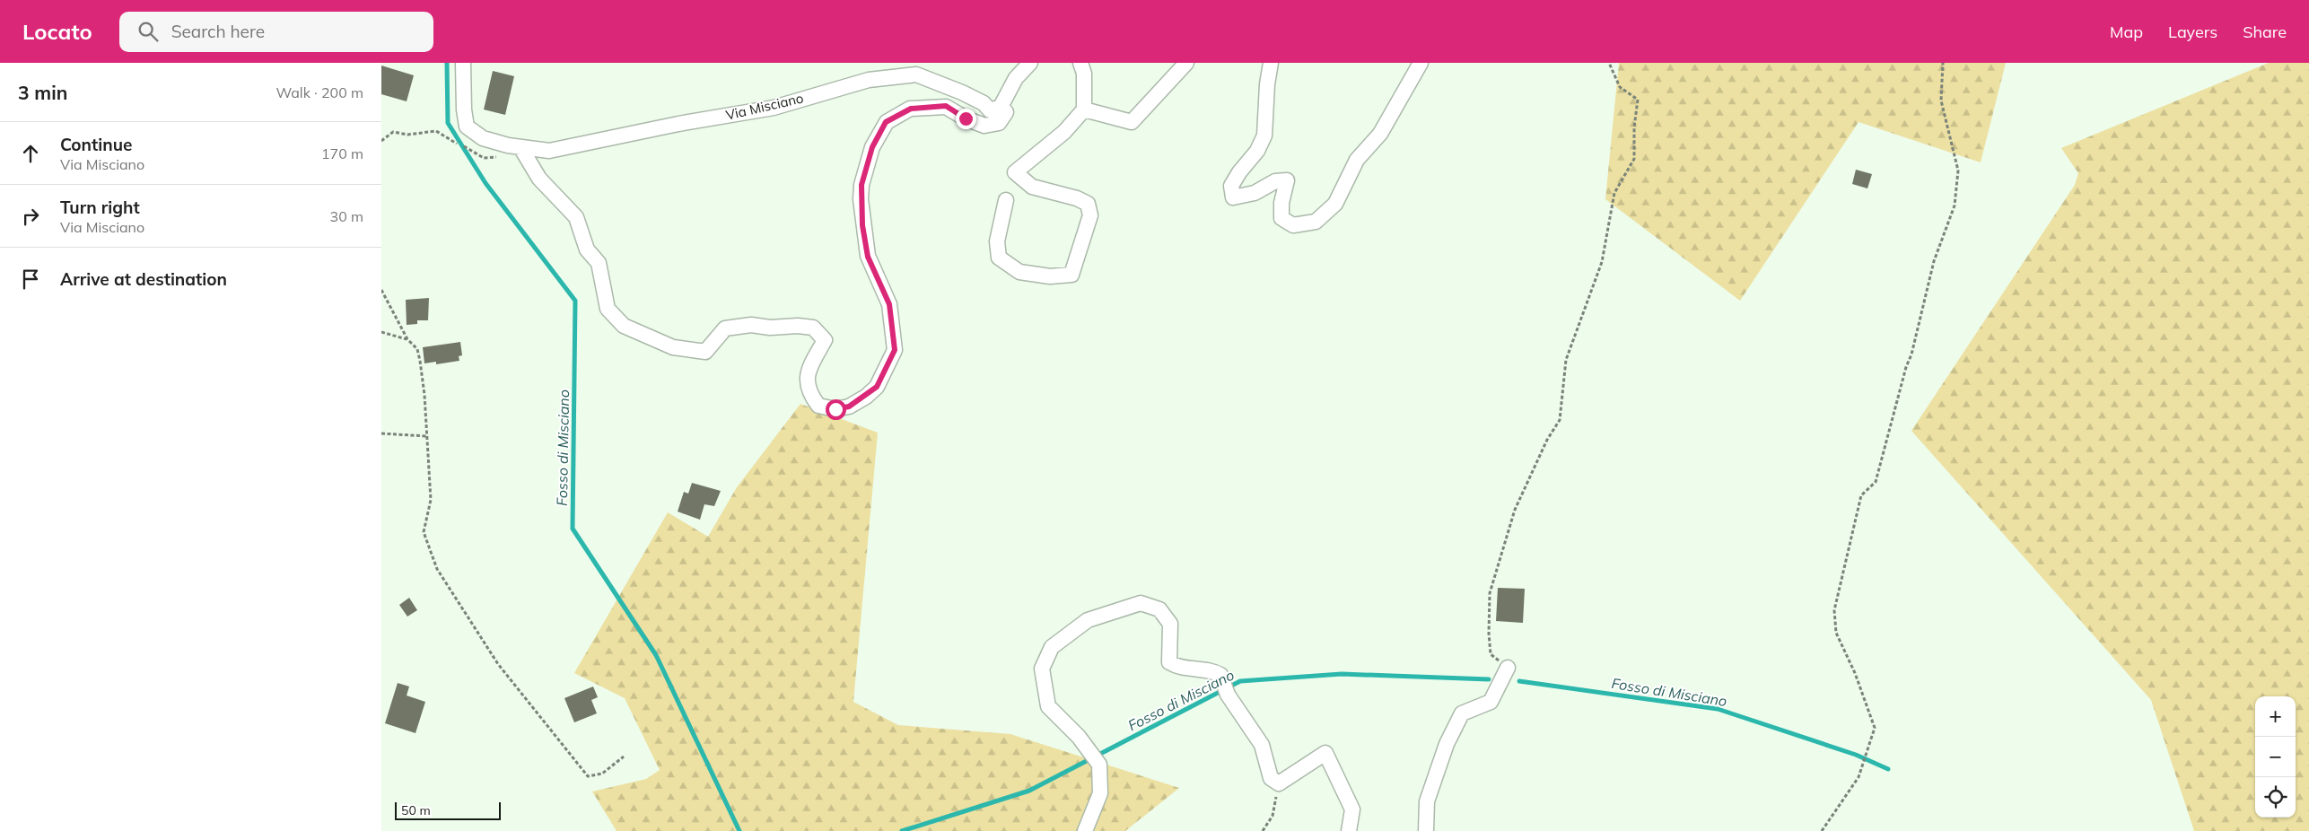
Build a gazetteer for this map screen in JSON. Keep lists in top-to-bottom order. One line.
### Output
{"streets":{"street":["Via Misciano"]},"water":["Fosso di Misciano"],"scale_bar":"50 m","page":{"header":"Locato","search":"Search here","nav":["Map","Layers","Share"],"heading":["3 min","Walk · 200 m"],"list":[["Continue","Via Misciano","170 m"],["Turn right","Via Misciano","30 m"],"Arrive at destination"],"map_buttons":["+","−"],"scale":"50 m"}}
